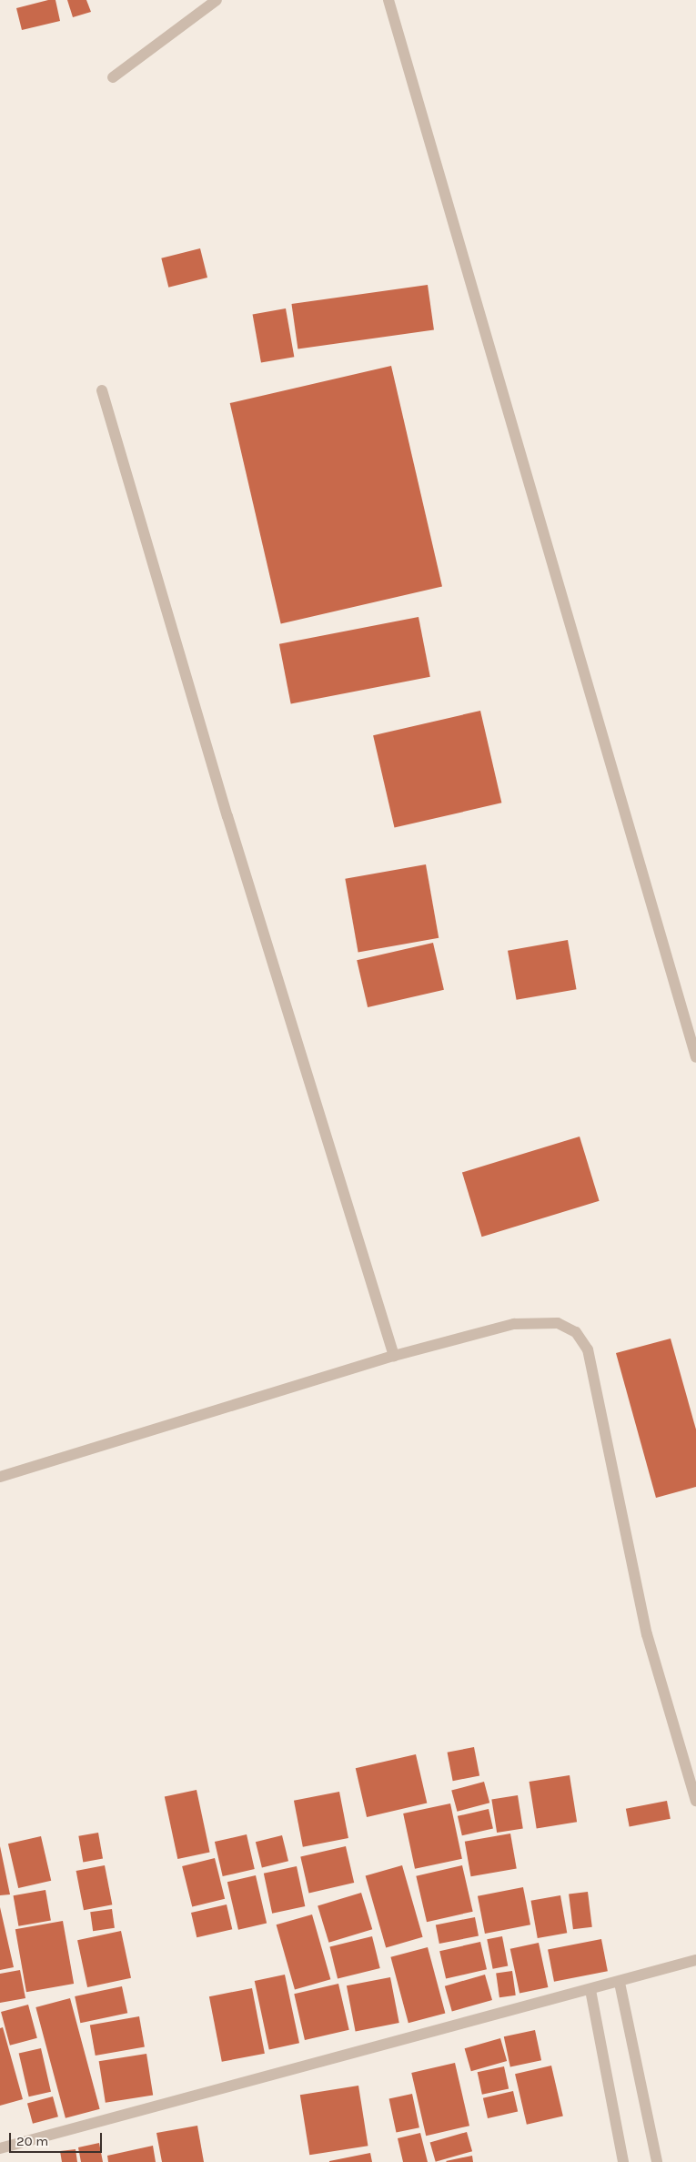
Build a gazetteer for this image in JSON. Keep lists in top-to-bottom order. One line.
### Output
{"scale_bar":"20 m"}
